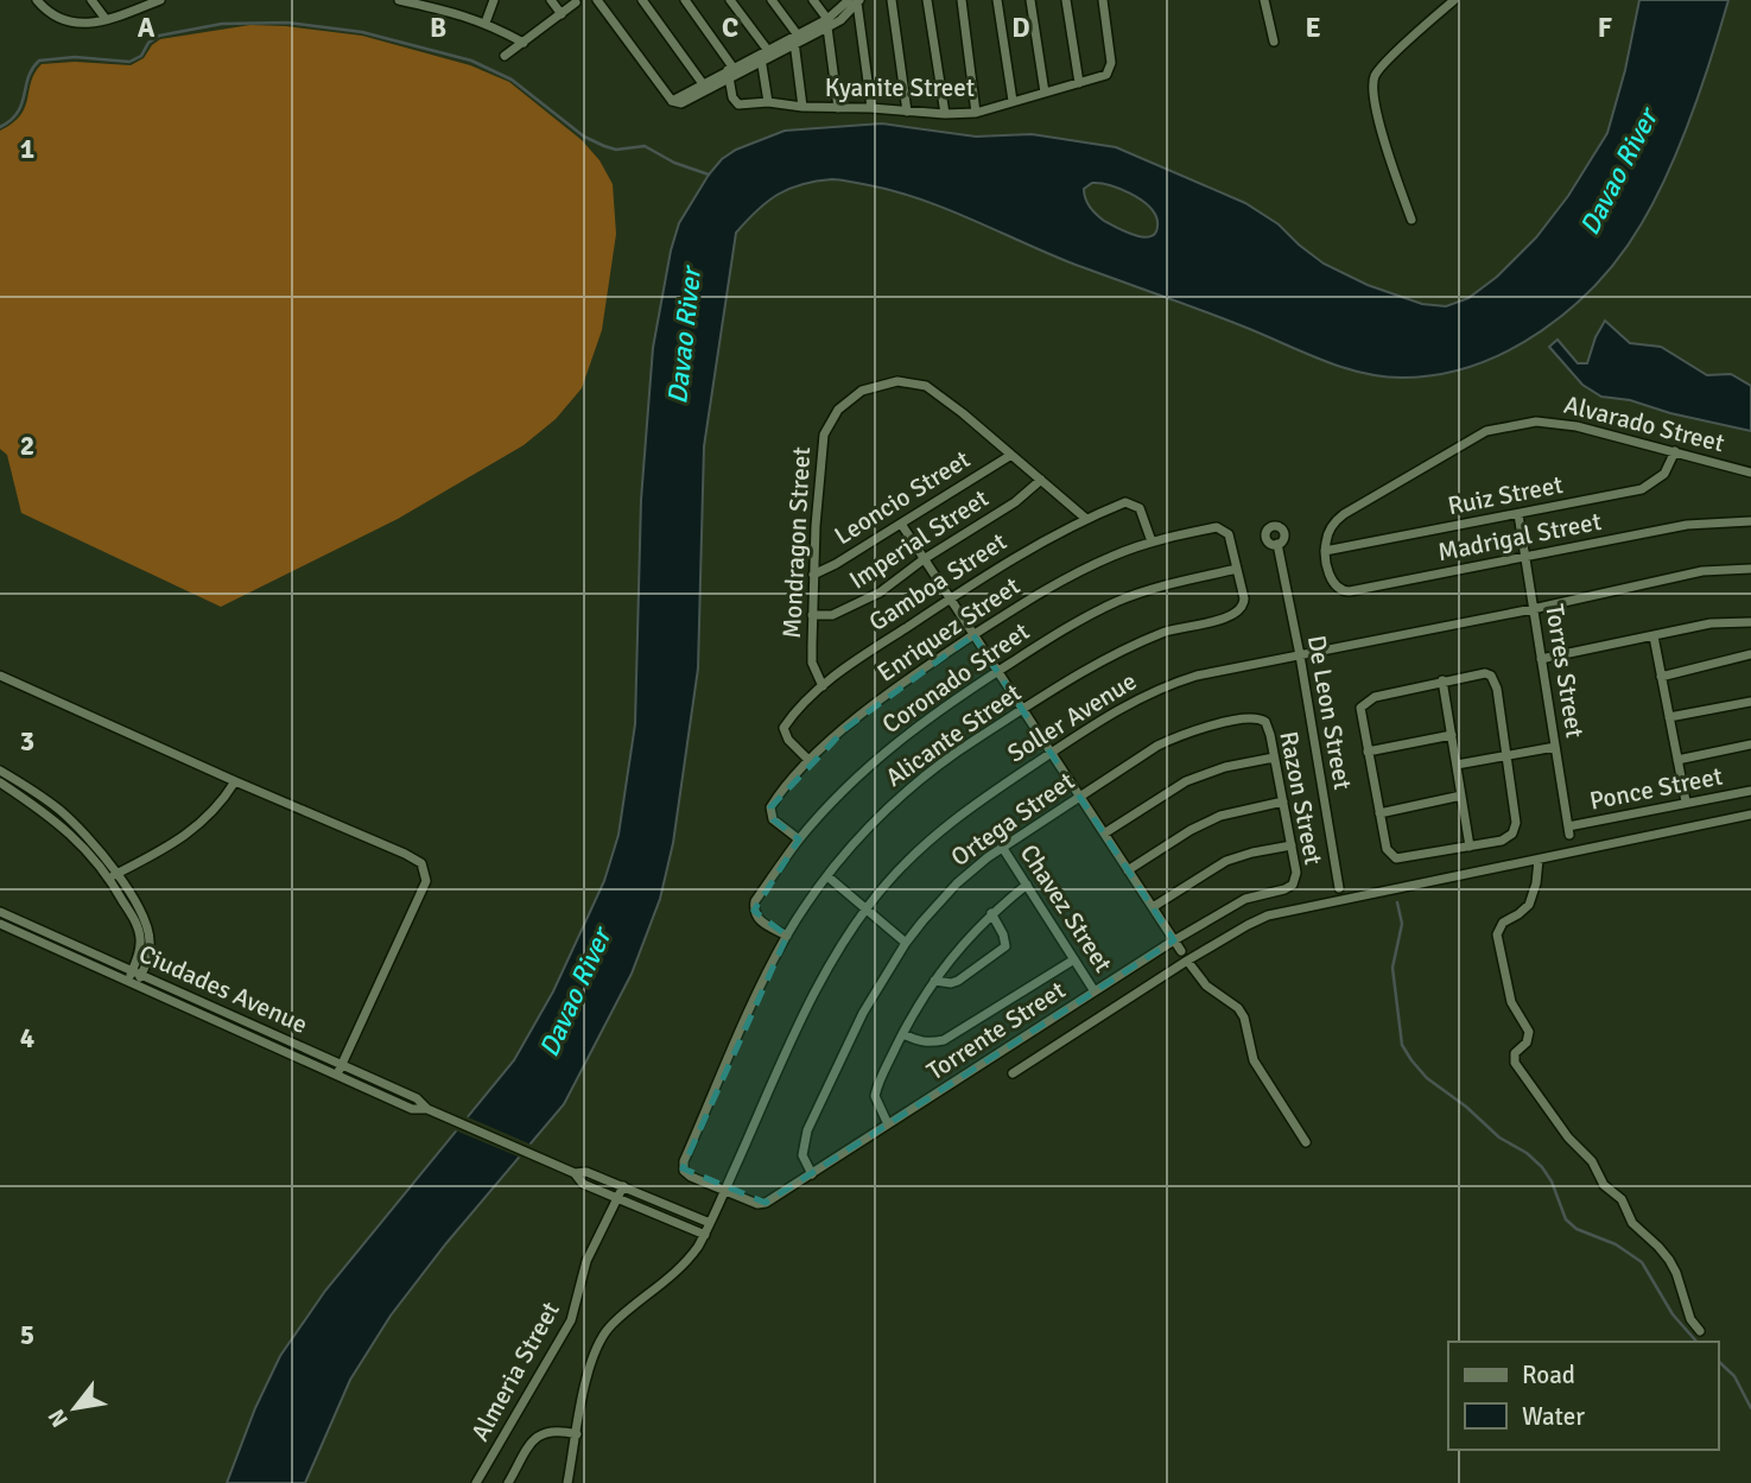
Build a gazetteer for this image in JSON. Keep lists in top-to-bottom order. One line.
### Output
{"streets":{"street":["Kyanite Street","Alvarado Street","Ruiz Street","Leoncio Street","Madrigal Street","Imperial Street","Mondragon Street","Gamboa Street","Enriquez Street","Torres Street","Coronado Street","De Leon Street","Soller Avenue","Alicante Street","Ponce Street","Razon Street","Ortega Street","Chavez Street","Ciudades Avenue","Torrente Street","Almeria Street"]},"crossings":[["Alvarado Street","Ruiz Street"],["Alvarado Street","Madrigal Street"],["Ruiz Street","Madrigal Street"],["Ruiz Street","Torres Street"],["Leoncio Street","Mondragon Street"],["Madrigal Street","Torres Street"],["Imperial Street","Mondragon Street"],["Mondragon Street","Gamboa Street"],["Gamboa Street","Enriquez Street"],["Enriquez Street","Coronado Street"],["Enriquez Street","Alicante Street"],["Torres Street","Soller Avenue"],["Torres Street","Ponce Street"],["Coronado Street","Alicante Street"],["De Leon Street","Soller Avenue"],["Soller Avenue","Alicante Street"],["Soller Avenue","Ciudades Avenue"],["Soller Avenue","Torrente Street"],["Alicante Street","Torrente Street"],["Razon Street","Ortega Street"],["Razon Street","Torrente Street"],["Ortega Street","Chavez Street"],["Ortega Street","Torrente Street"],["Chavez Street","Torrente Street"],["Ciudades Avenue","Almeria Street"]],"water":["Davao River"],"legend":["Road","Water"],"north":"bottom left","grid":{"columns":["A","B","C","D","E","F"],"rows":["1","2","3","4","5"]}}
